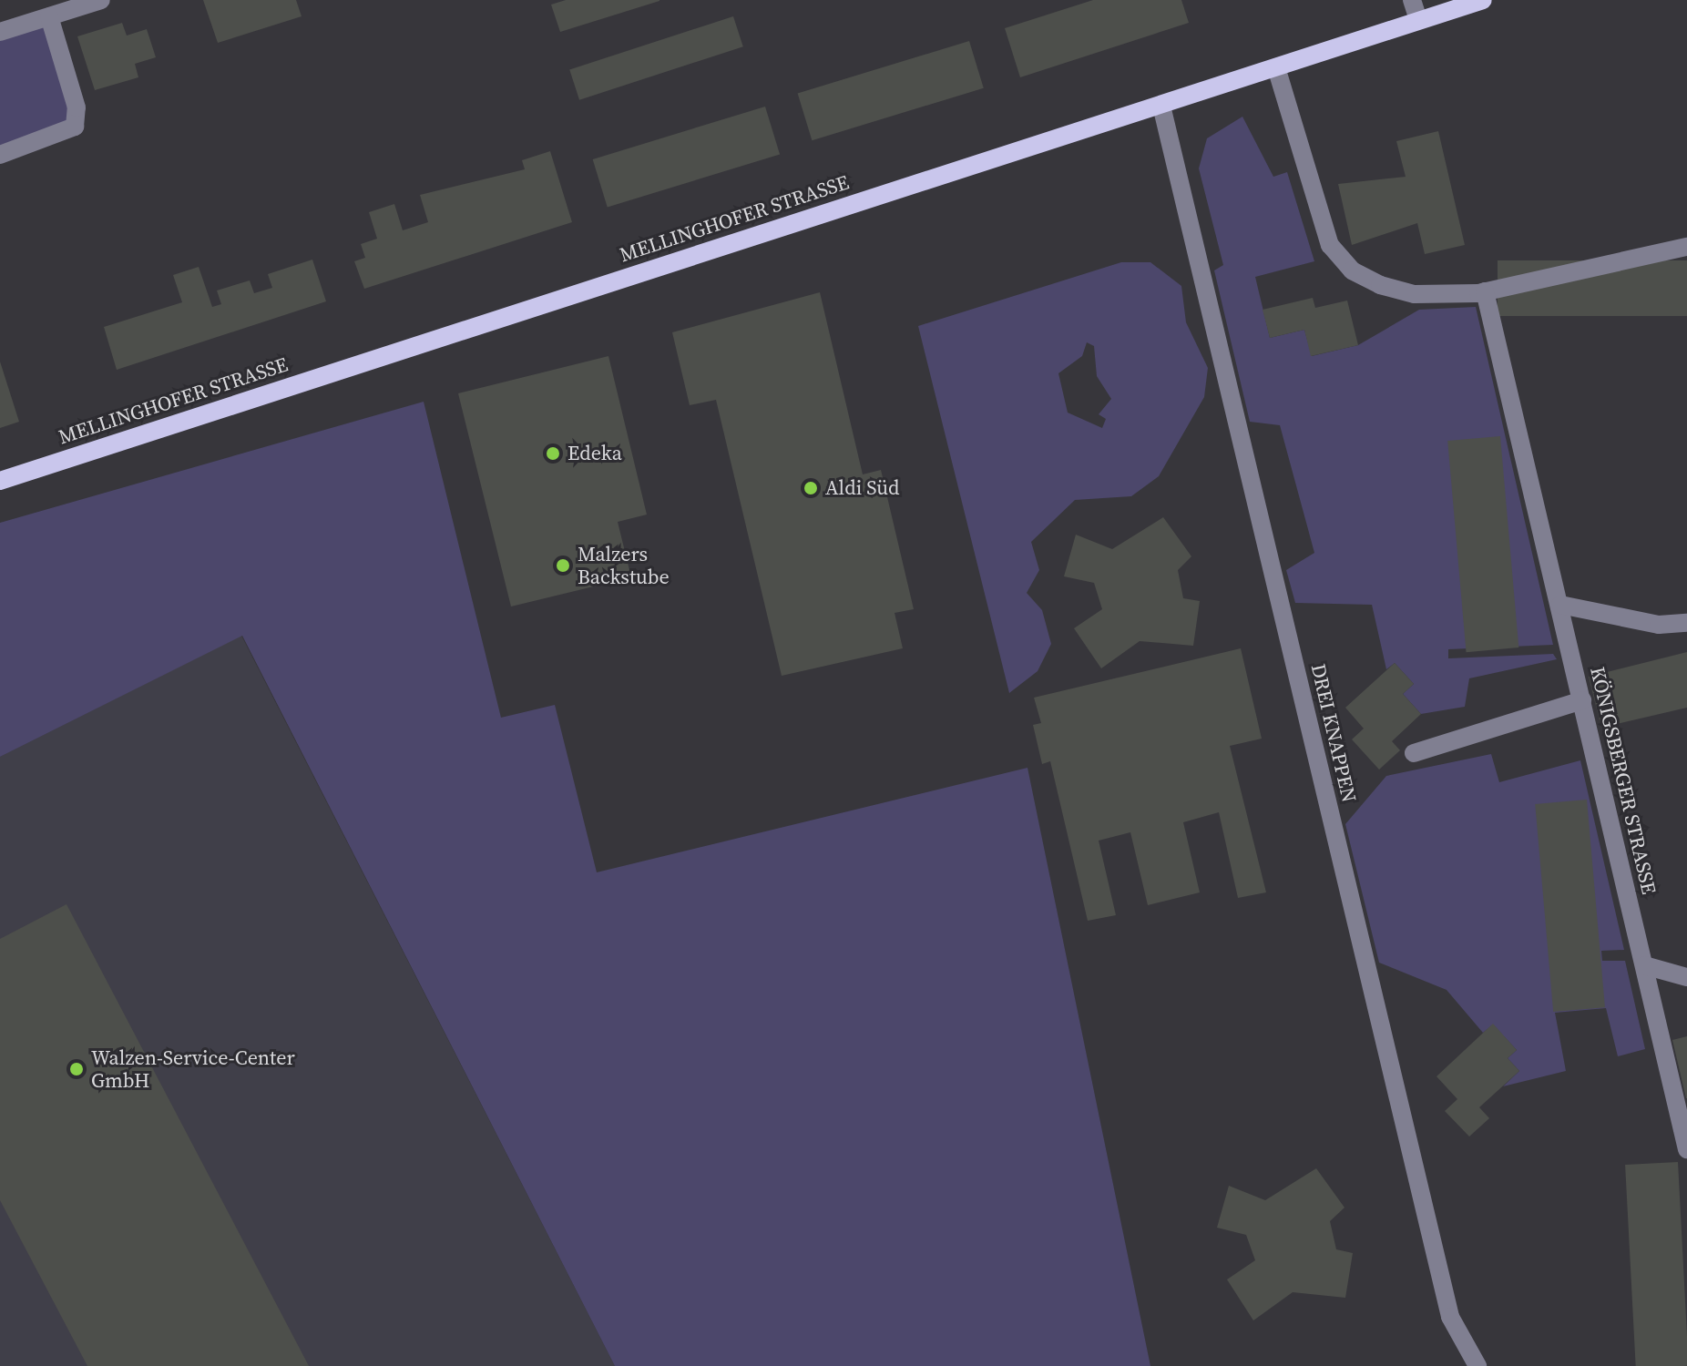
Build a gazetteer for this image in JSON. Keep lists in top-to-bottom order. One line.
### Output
{"streets":{"main road":["MELLINGHOFER STRASSE"],"street":["DREI KNAPPEN","KÖNIGSBERGER STRASSE"]},"crossings":[["MELLINGHOFER STRASSE","DREI KNAPPEN"]],"places":["Edeka","Aldi Süd","Malzers Backstube","Walzen-Service-Center GmbH"]}
